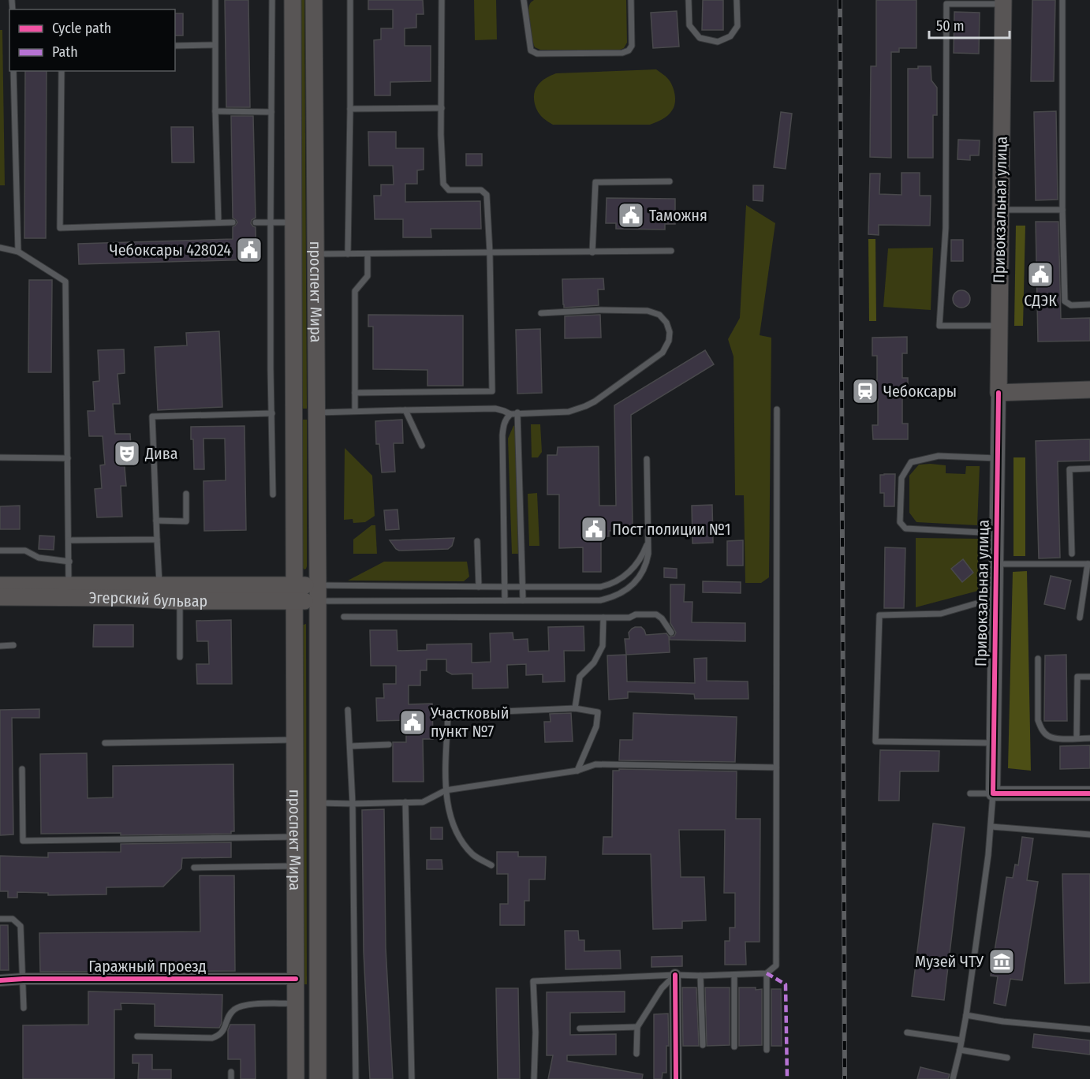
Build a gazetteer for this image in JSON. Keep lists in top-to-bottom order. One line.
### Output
{"streets":{"main road":["Привокзальная улица","проспект Мира","Эгерский бульвар"],"street":["Гаражный проезд"]},"crossings":[["проспект Мира","Эгерский бульвар"],["проспект Мира","Гаражный проезд"]],"places":{"public building":["Таможня","Чебоксары 428024","СДЭК","Пост полиции №1","Участковый пункт №7"],"station":["Чебоксары"],"theatre":["Дива"],"museum":["Музей ЧТУ"]},"legend":["Cycle path","Path"],"scale_bar":"50 m"}
